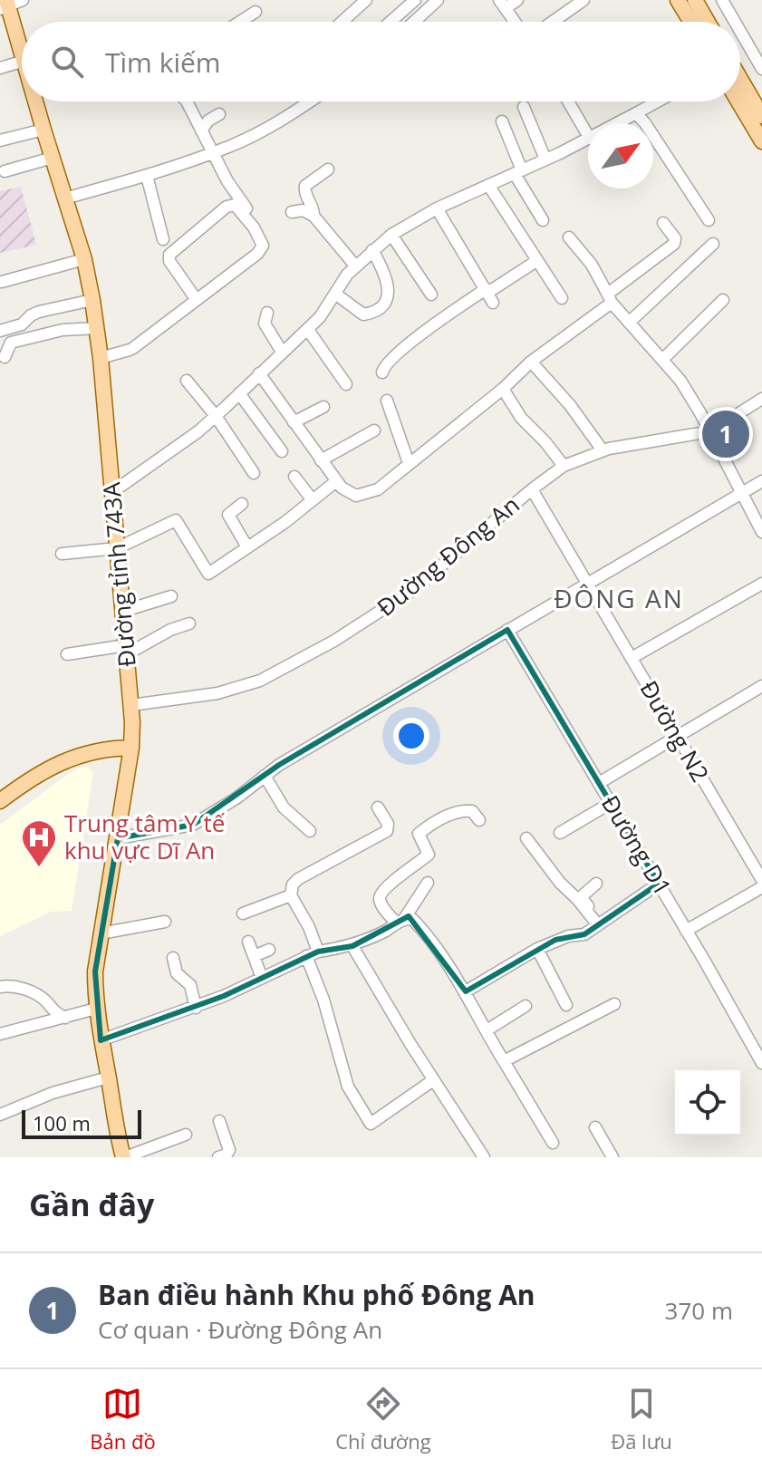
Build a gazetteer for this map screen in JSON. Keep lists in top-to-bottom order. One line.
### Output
{"streets":{"main road":["Đường tỉnh 743A"],"street":["Đường Đông An","Đường N2","Đường D1"]},"crossings":[["Đường Đông An","Đường tỉnh 743A"],["Đường Đông An","Đường N2"]],"districts":["ĐÔNG AN"],"places":{"hospital":["Trung tâm Y tế khu vực Dĩ An"]},"scale_bar":"100 m","north":"top right","page":{"search":"Tìm kiếm","pins":"1","scale":"100 m","heading":"Gần đây","list":[{"mark":"1","name":"Ban điều hành Khu phố Đông An","note":"Cơ quan · Đường Đông An","value":"370 m"}],"nav":["Bản đồ","Chỉ đường","Đã lưu"]}}
